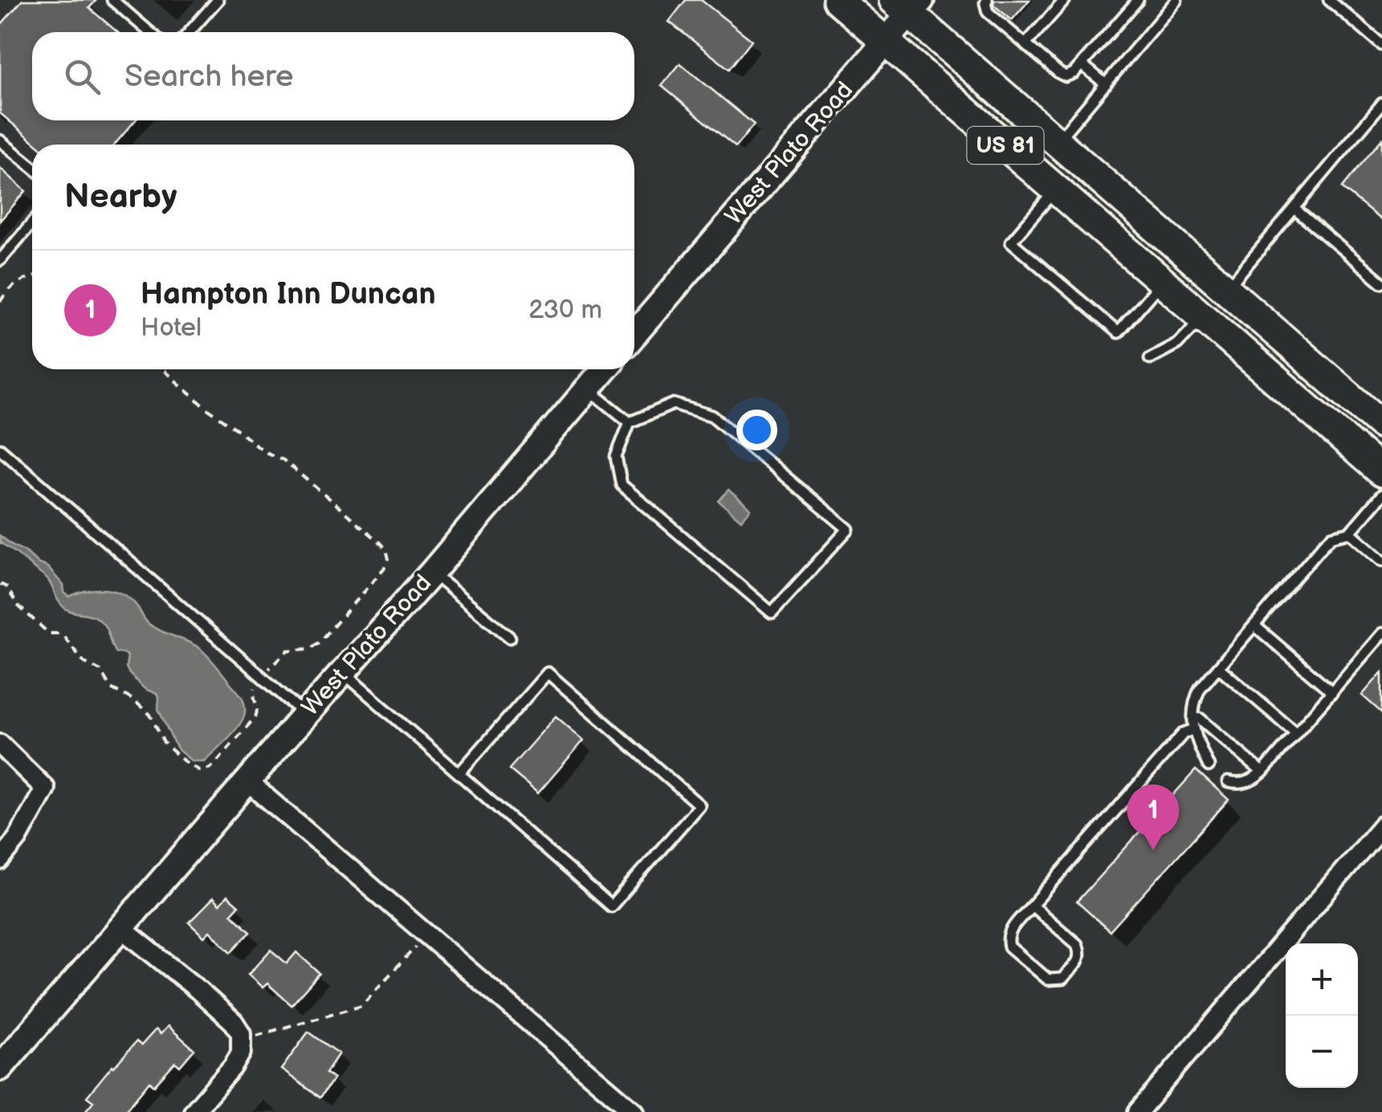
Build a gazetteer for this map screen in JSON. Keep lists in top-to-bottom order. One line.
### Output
{"streets":{"main road":["US 81"],"street":["West Plato Road"]},"crossings":[["US 81","West Plato Road"]],"page":{"search":"Search here","heading":"Nearby","list":[{"mark":"1","name":"Hampton Inn Duncan","note":"Hotel","value":"230 m"}],"pins":"1","map_buttons":["+","−"]}}
